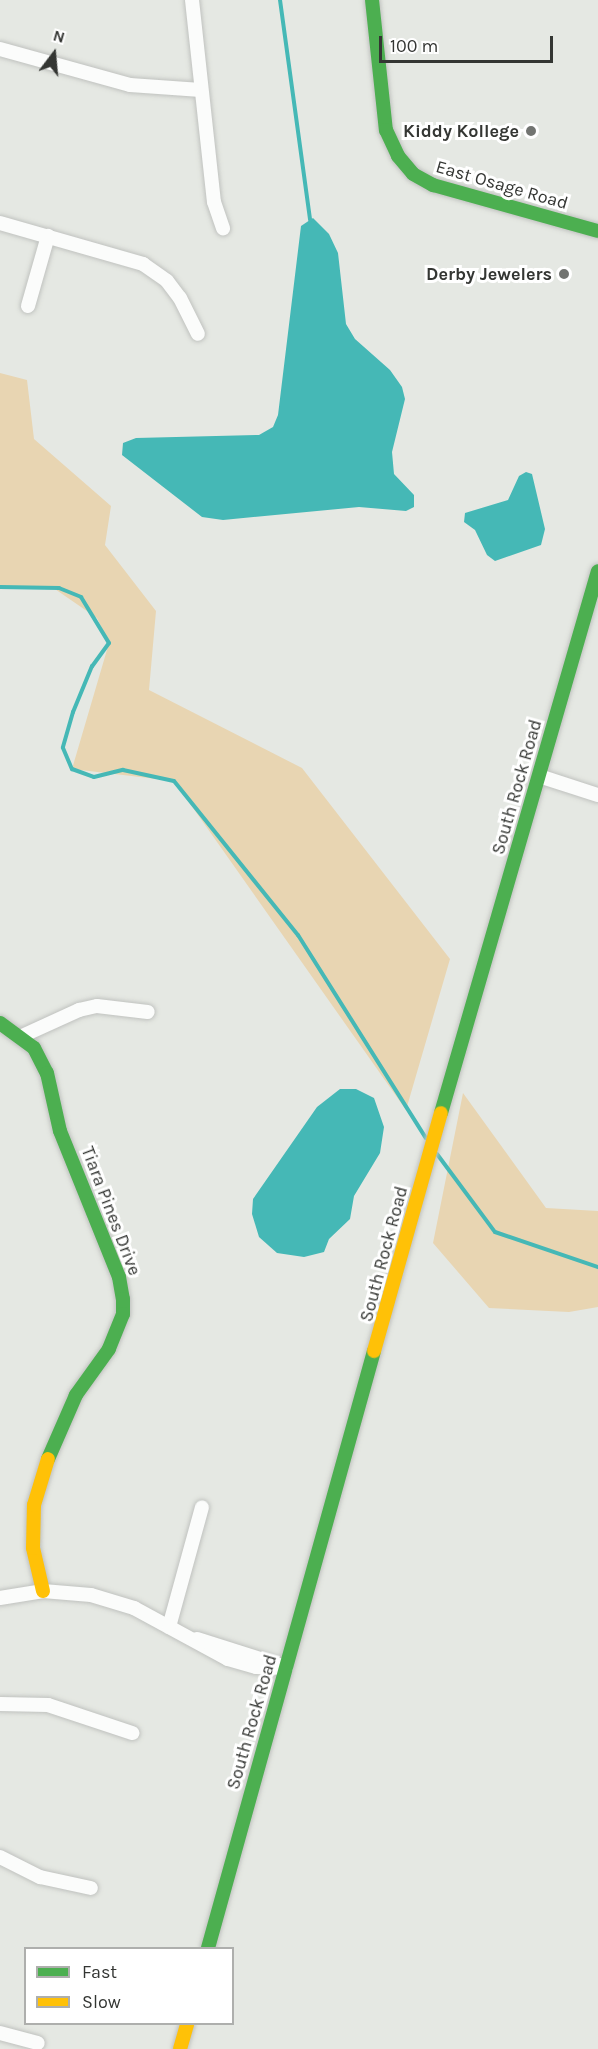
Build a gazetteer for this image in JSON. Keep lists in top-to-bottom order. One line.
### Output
{"streets":{"main road":["East Osage Road","South Rock Road","Tiara Pines Drive"]},"places":["Kiddy Kollege","Derby Jewelers"],"legend":["Fast","Slow"],"scale_bar":"100 m","north":"top"}
